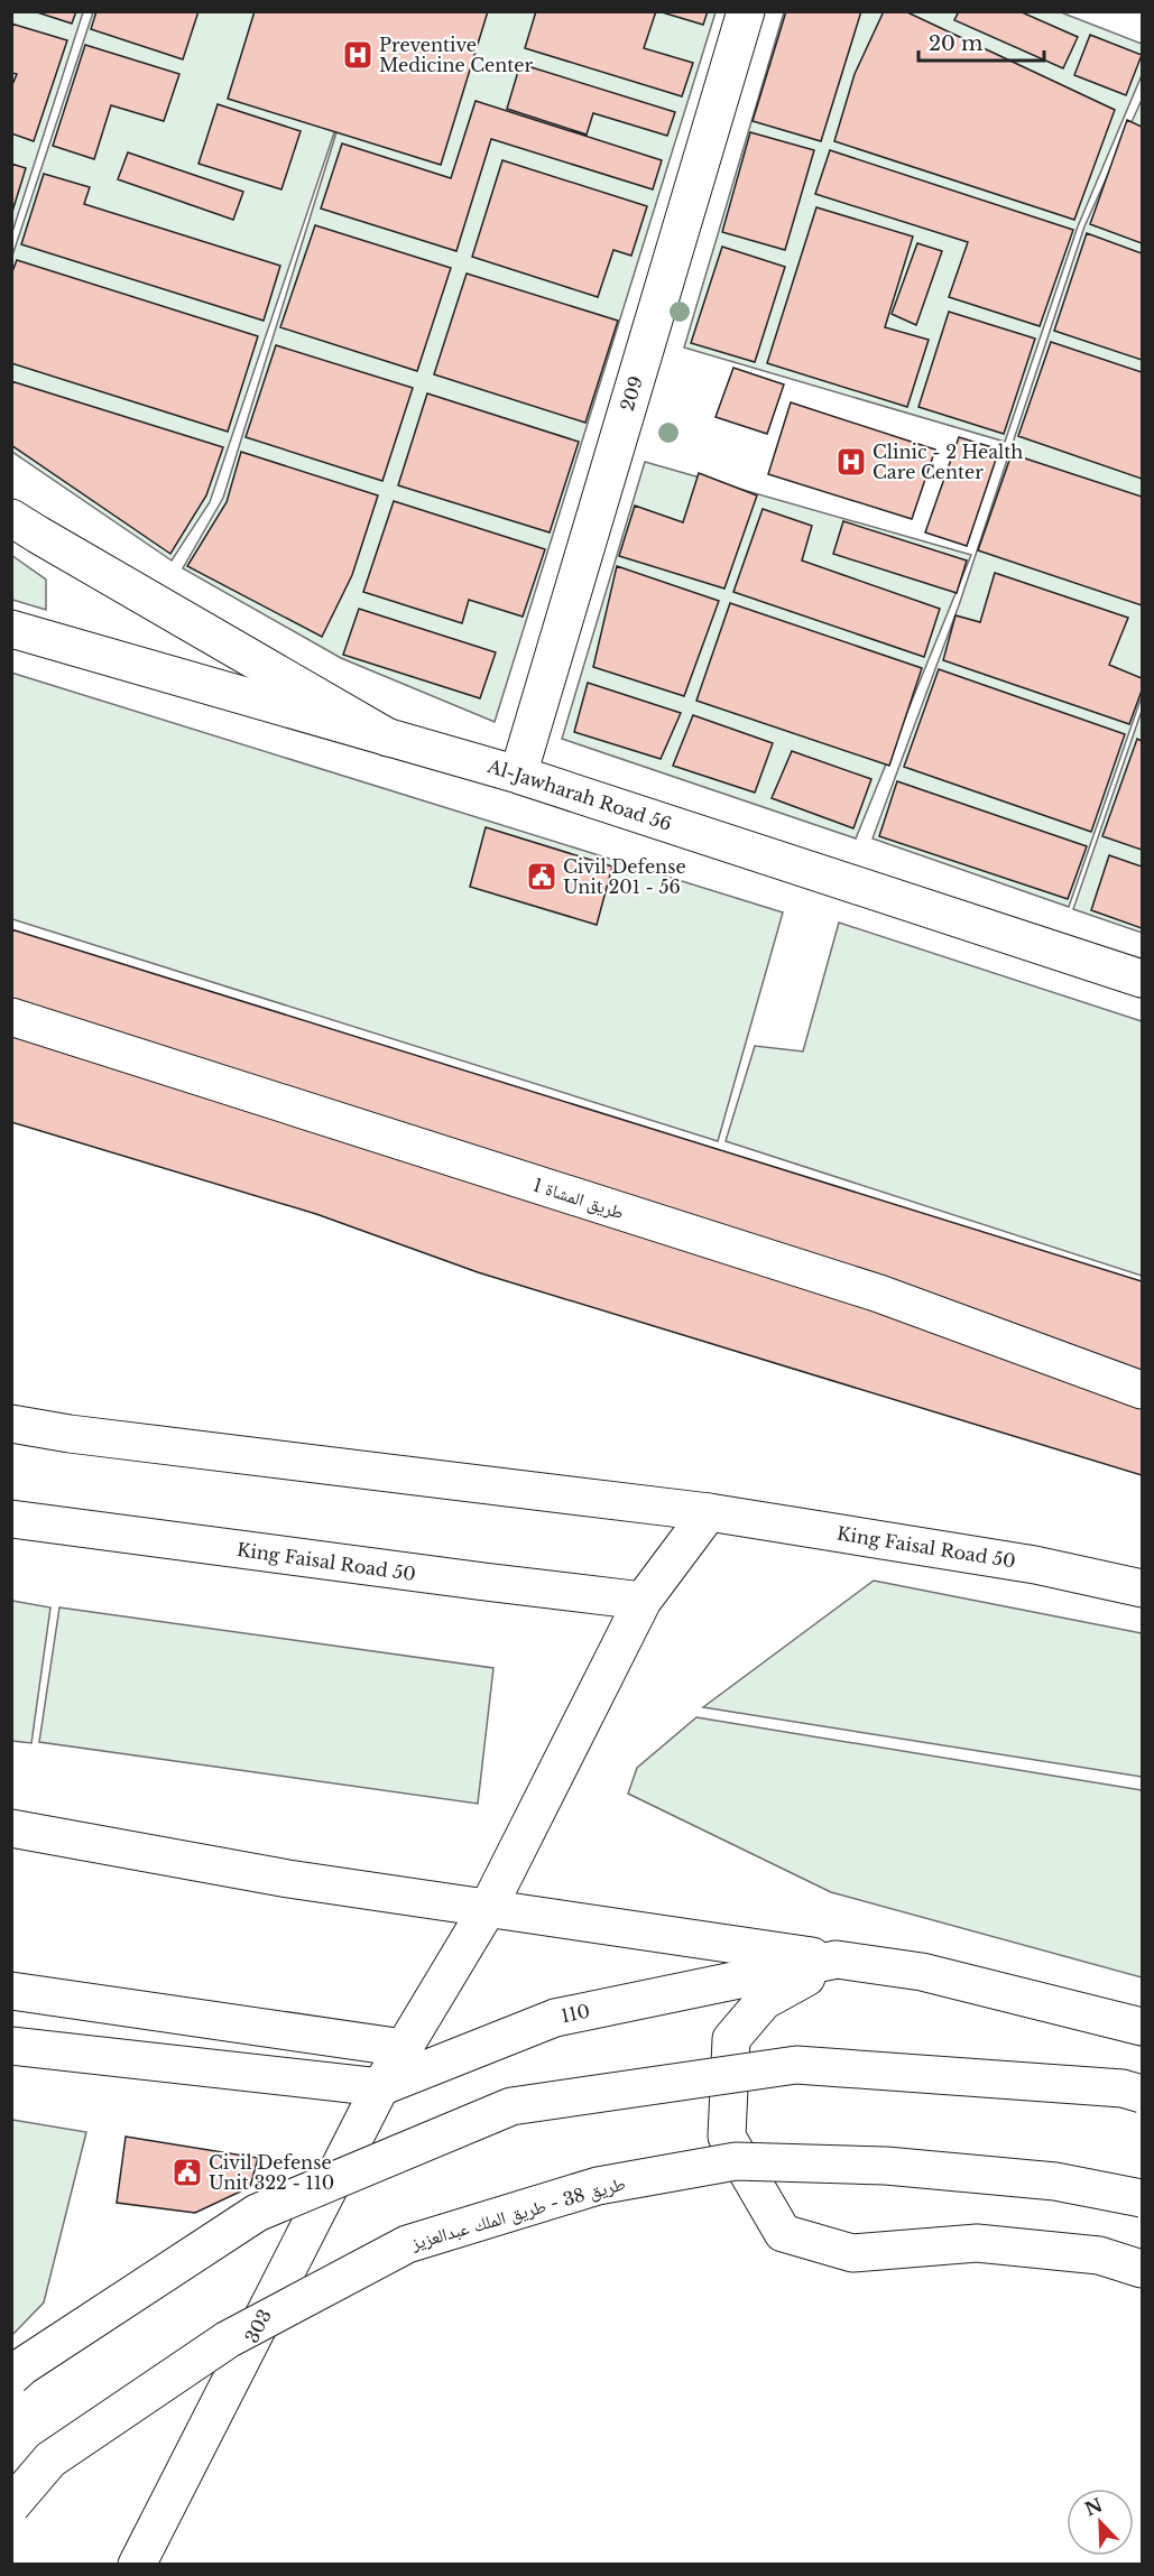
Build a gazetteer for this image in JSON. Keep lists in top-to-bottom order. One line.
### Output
{"streets":{"street":["209","Al-Jawharah Road 56","طريق المشاة 1","King Faisal Road 50","110","طريق 38 - طريق الملك عبدالعزيز","303"]},"crossings":[["209","Al-Jawharah Road 56"],["King Faisal Road 50","303"],["110","303"]],"places":{"hospital":["Preventive Medicine Center","Clinic - 2 Health Care Center"],"public building":["Civil Defense Unit 201 - 56","Civil Defense Unit 322 - 110"]},"scale_bar":"20 m","north":"top left"}
